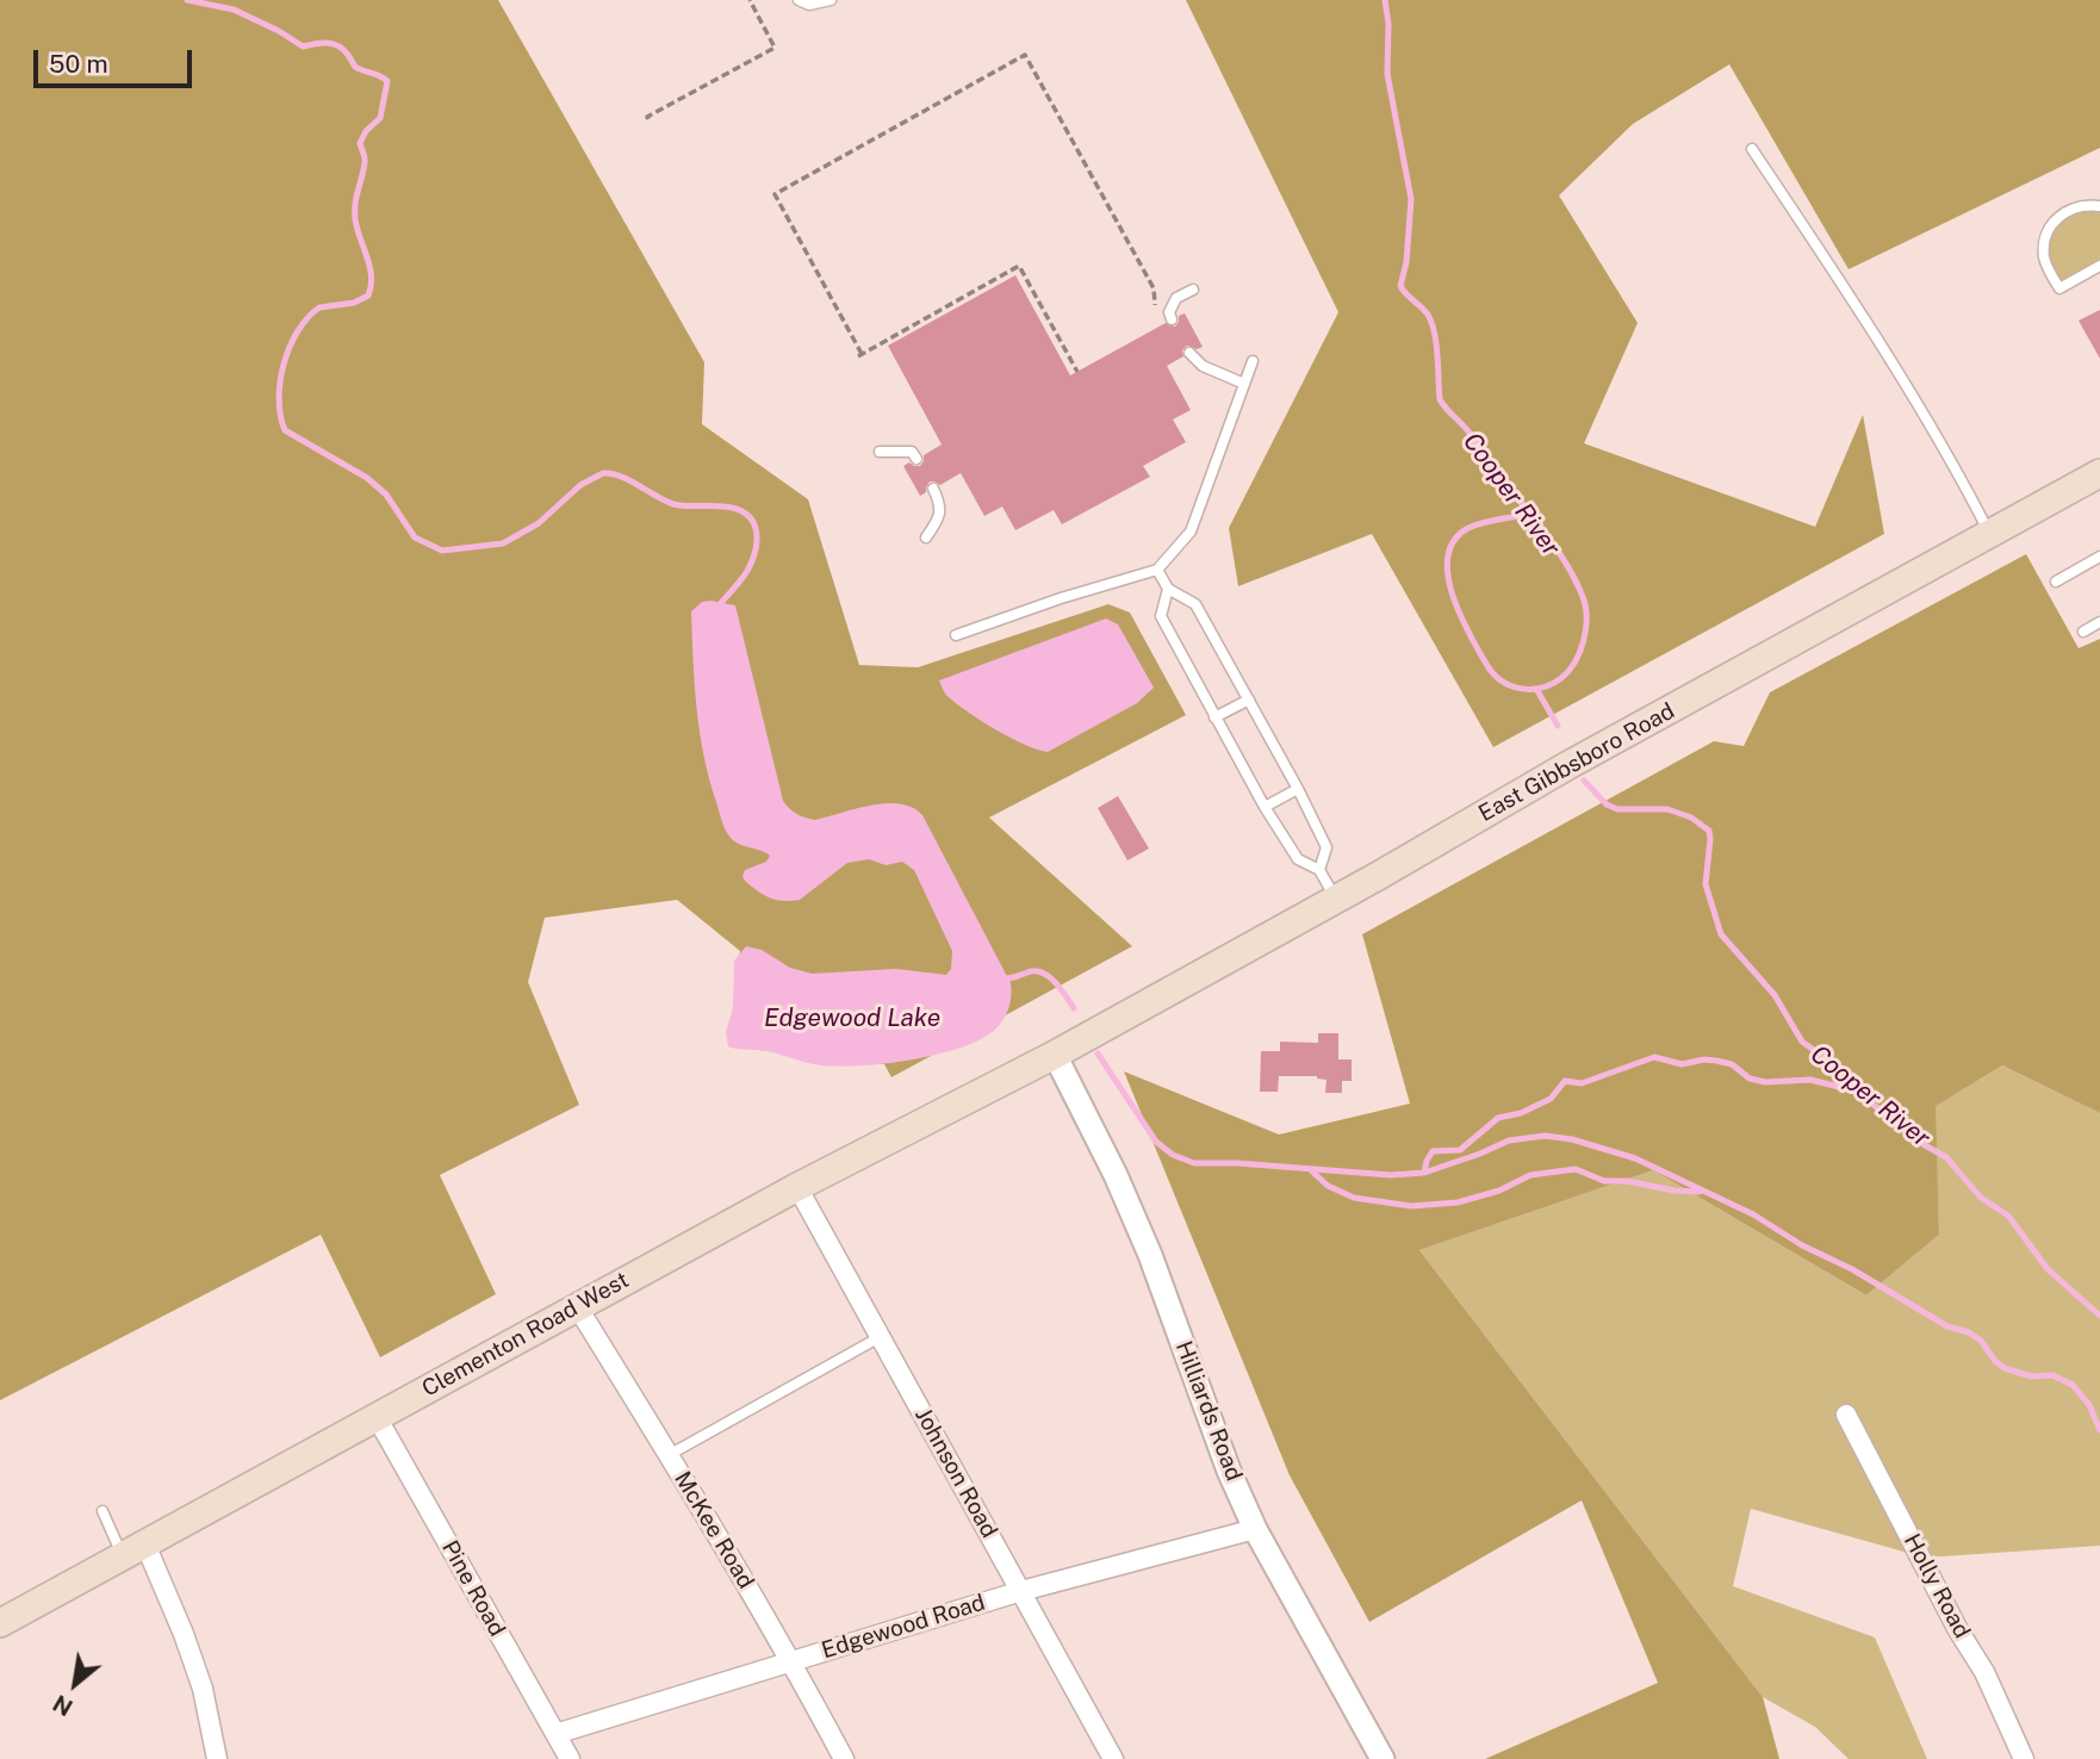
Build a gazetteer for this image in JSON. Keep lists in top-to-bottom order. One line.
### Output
{"streets":{"main road":["East Gibbsboro Road","Clementon Road West"],"street":["Hilliards Road","Johnson Road","McKee Road","Holly Road","Pine Road","Edgewood Road"]},"crossings":[["East Gibbsboro Road","Clementon Road West"],["East Gibbsboro Road","Hilliards Road"],["Clementon Road West","Hilliards Road"],["Clementon Road West","Johnson Road"],["Clementon Road West","McKee Road"],["Clementon Road West","Pine Road"],["Hilliards Road","Edgewood Road"],["Johnson Road","Edgewood Road"],["McKee Road","Edgewood Road"],["Pine Road","Edgewood Road"]],"water":["Cooper River","Edgewood Lake"],"scale_bar":"50 m","north":"bottom left"}
